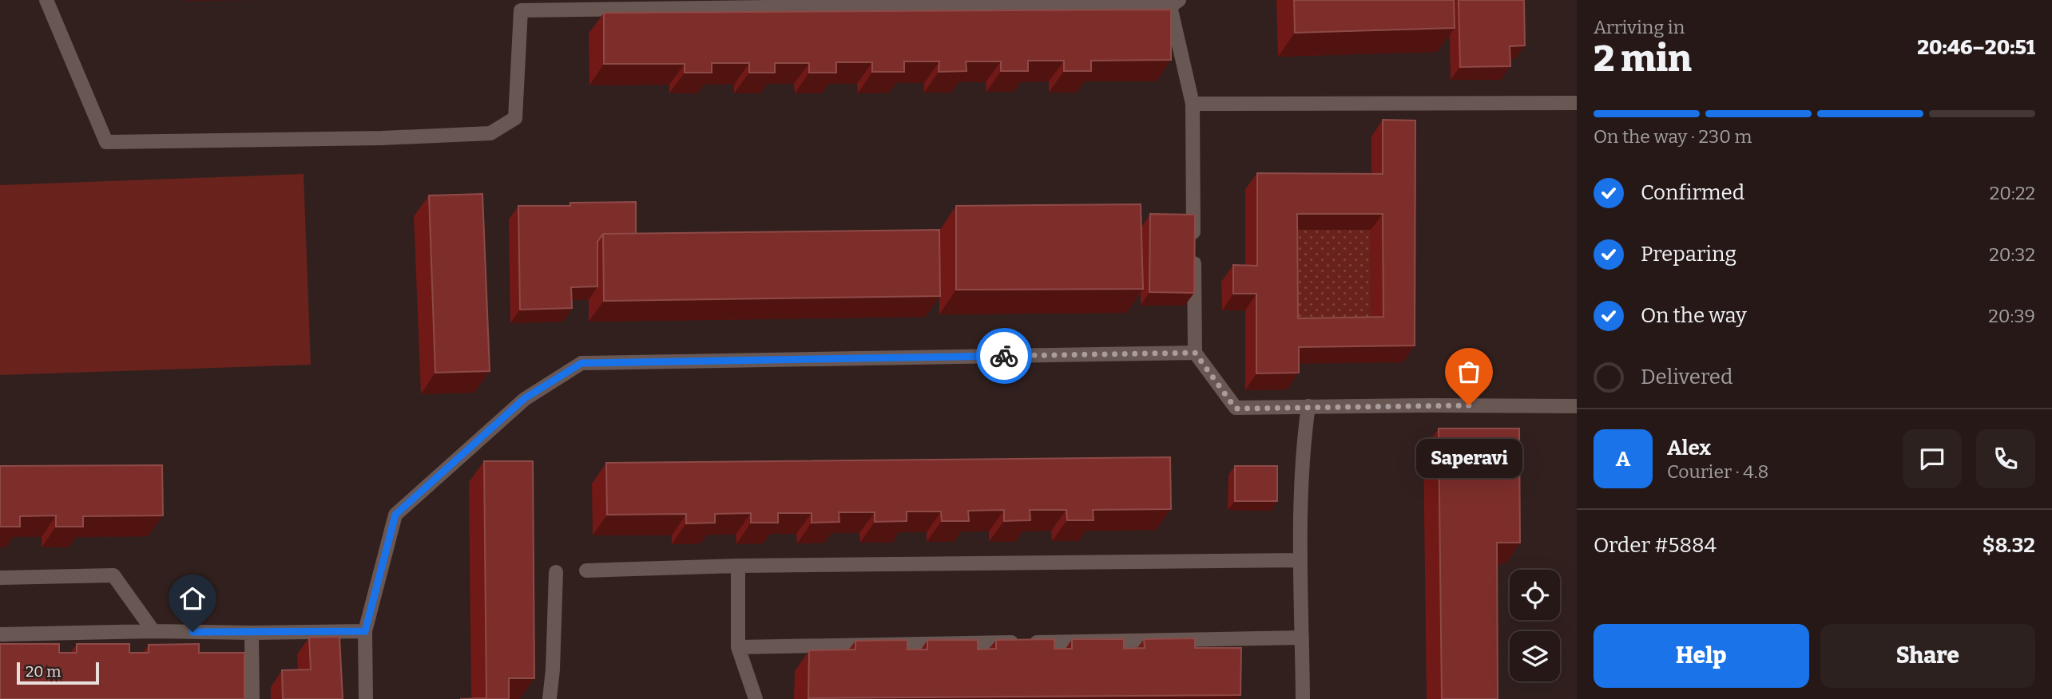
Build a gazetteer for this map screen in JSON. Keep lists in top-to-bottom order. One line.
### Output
{"places":["Saperavi"],"scale_bar":"20 m","page":{"heading":["2 min","Arriving in","20:46–20:51"],"panel":["Alex","Courier · 4.8","Order #5884","$8.32"],"bar":"On the way · 230 m","list":[["Confirmed","20:22"],["Preparing","20:32"],["On the way","20:39"],"Delivered"],"round":"A","bubble":"Saperavi","buttons":["Help","Share"],"scale":"20 m"}}
